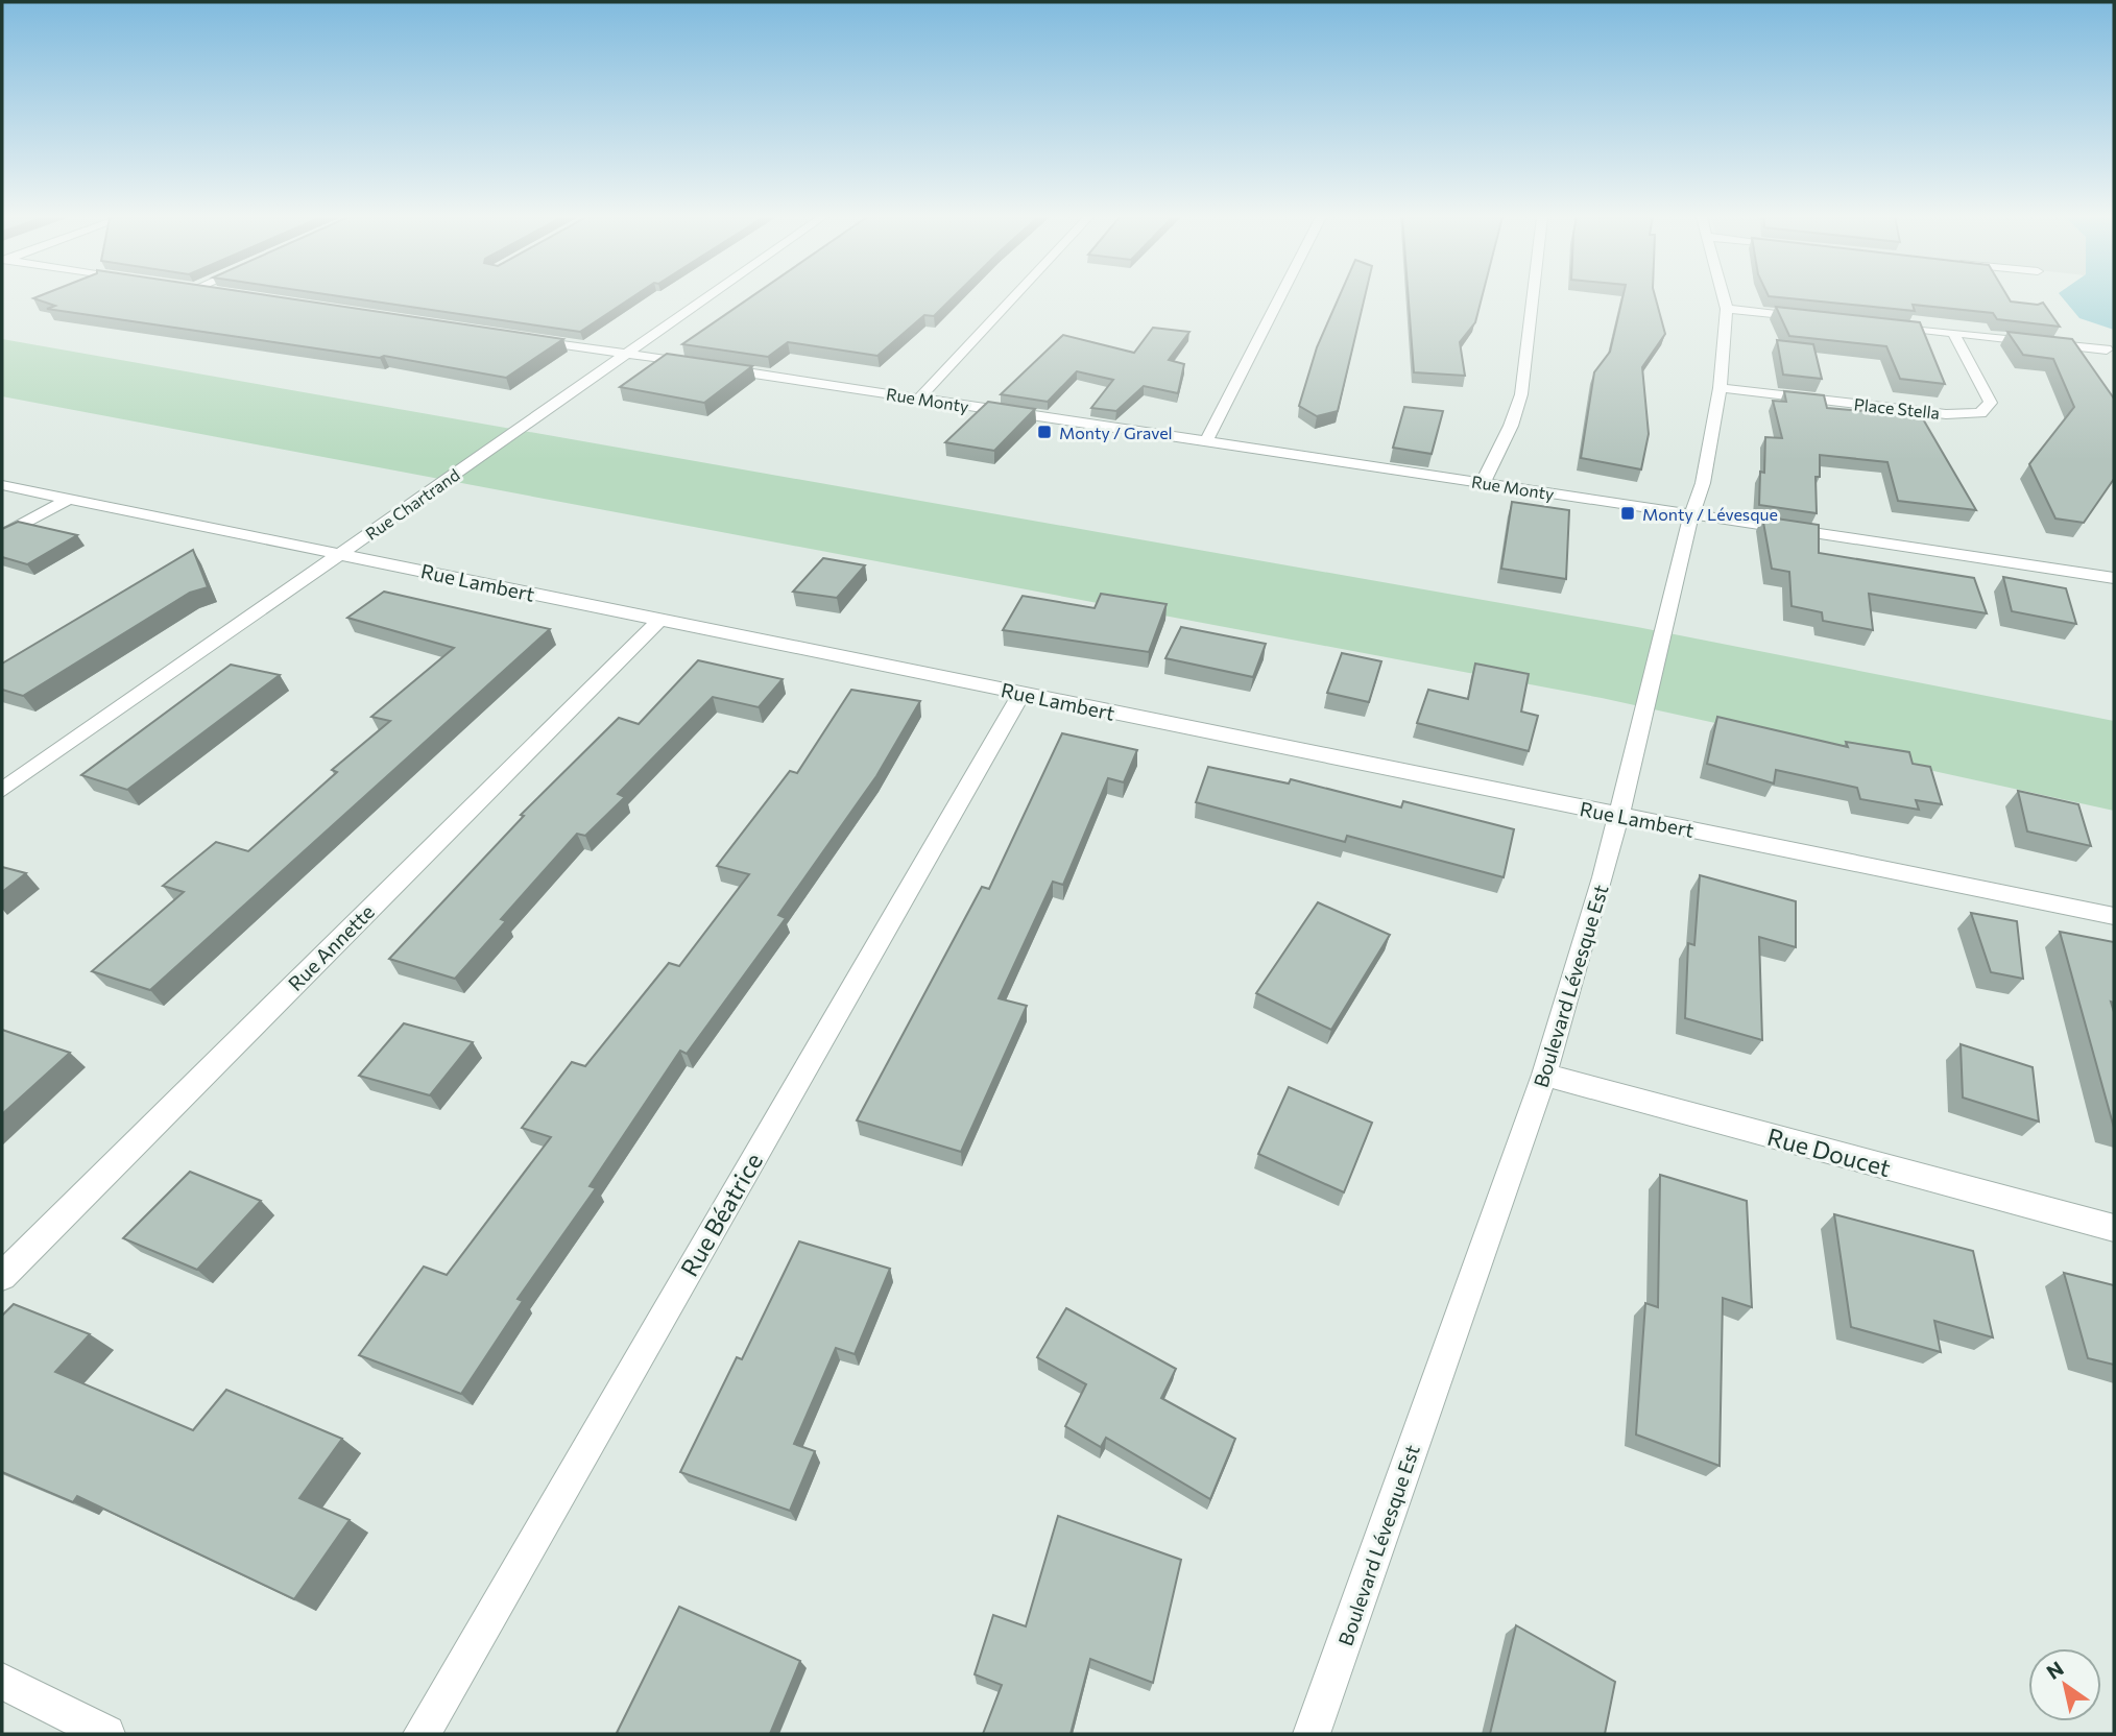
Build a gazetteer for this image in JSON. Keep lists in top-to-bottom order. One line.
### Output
{"streets":{"street":["Rue Monty","Place Stella","Rue Chartrand","Rue Lambert","Rue Annette","Boulevard Lévesque Est","Rue Doucet","Rue Béatrice"]},"crossings":[["Rue Monty","Rue Chartrand"],["Rue Monty","Boulevard Lévesque Est"],["Place Stella","Boulevard Lévesque Est"],["Rue Chartrand","Rue Lambert"],["Rue Lambert","Rue Annette"],["Rue Lambert","Boulevard Lévesque Est"],["Rue Lambert","Rue Béatrice"],["Boulevard Lévesque Est","Rue Doucet"]],"places":{"transit":["Monty / Gravel","Monty / Lévesque"]},"north":"top left"}
